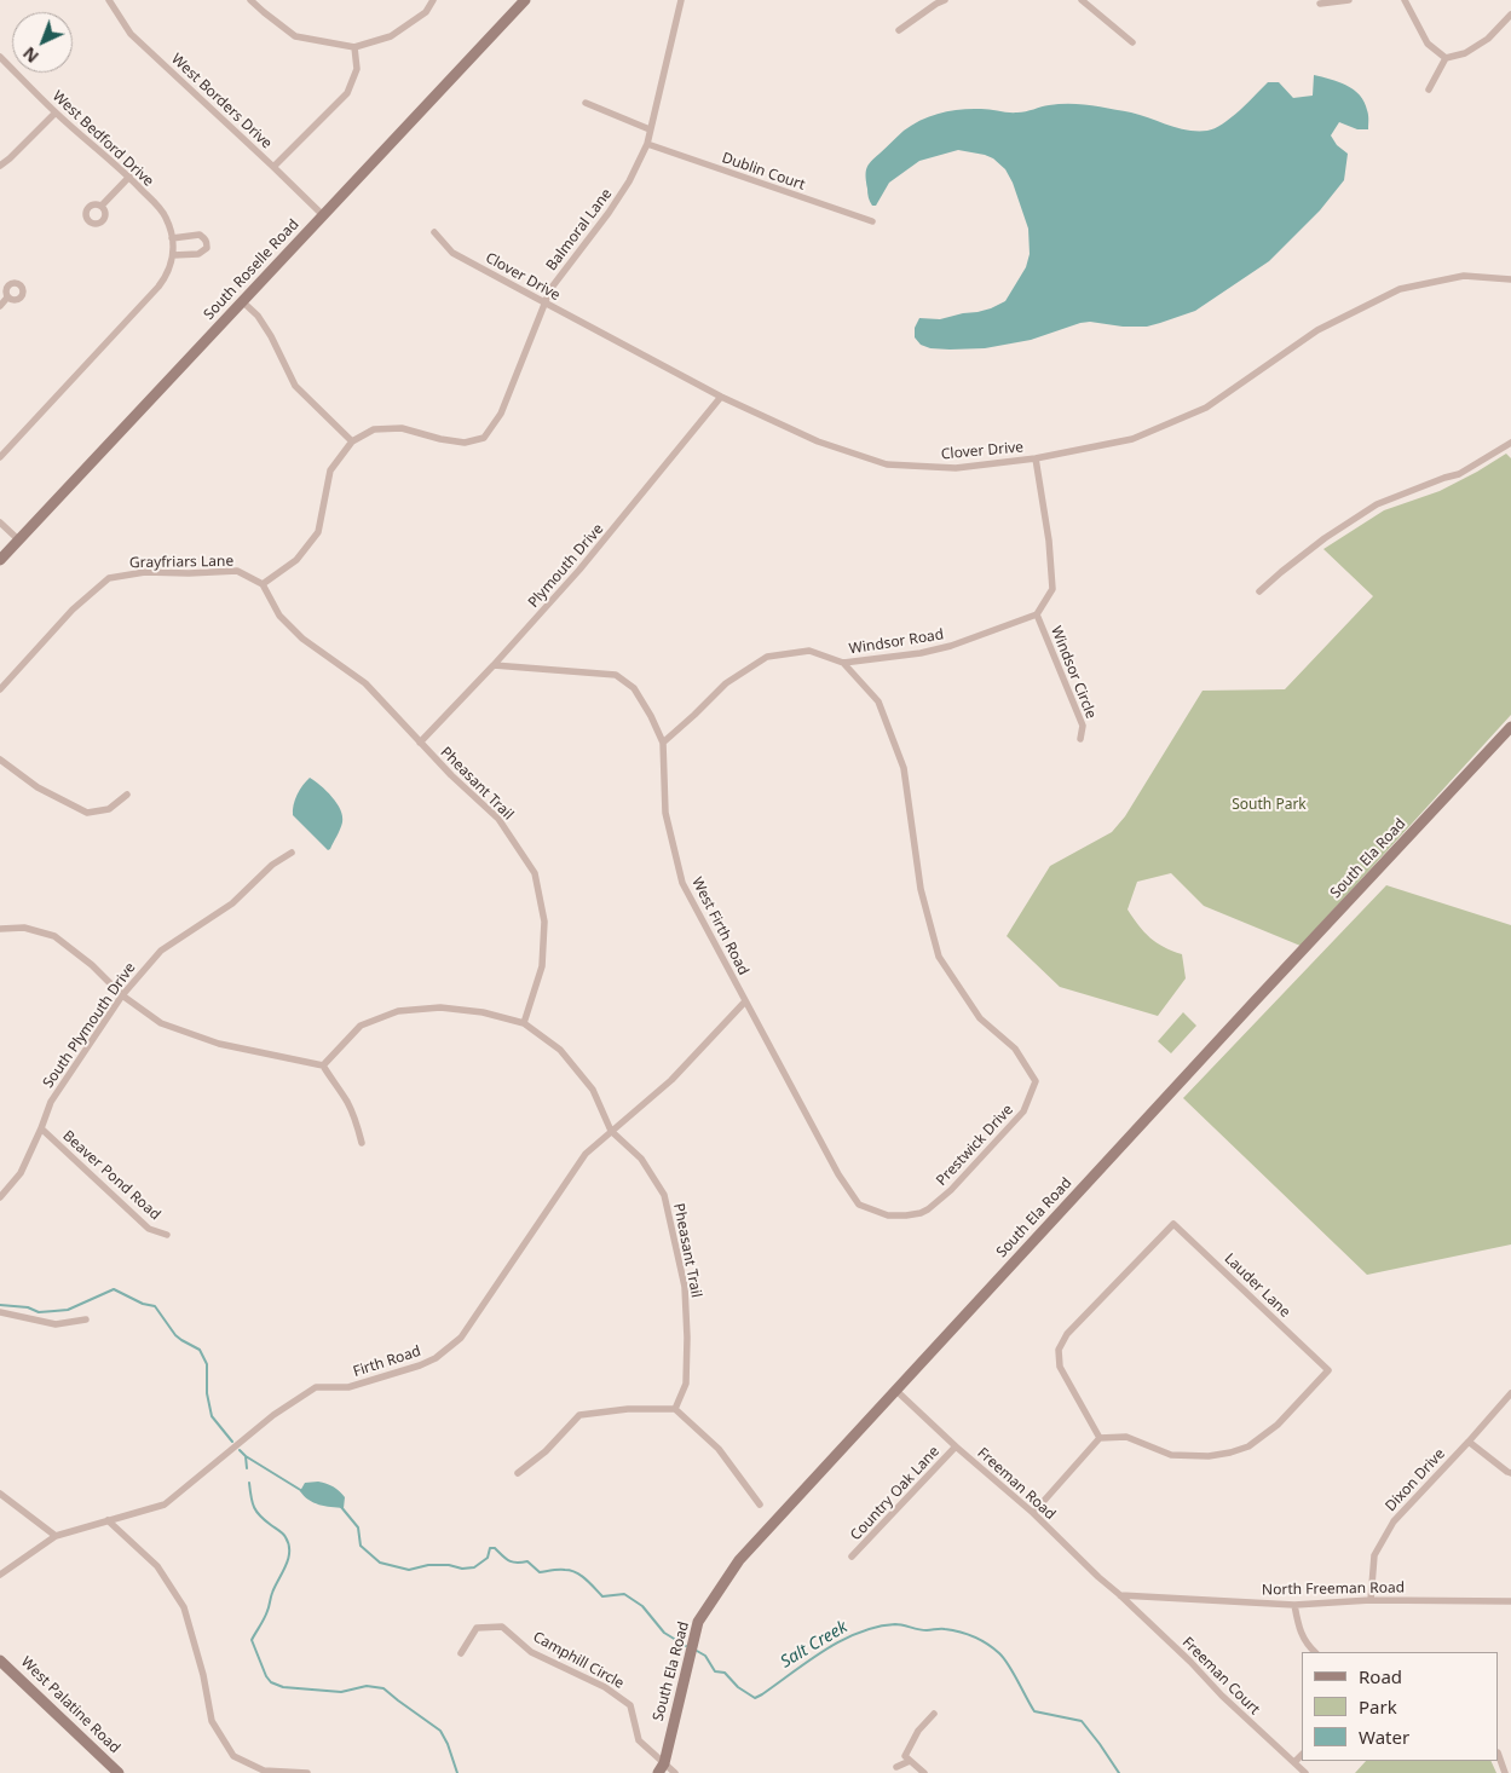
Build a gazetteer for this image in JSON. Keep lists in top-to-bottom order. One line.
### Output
{"streets":{"main road":["South Roselle Road","South Ela Road","West Palatine Road"],"street":["West Borders Drive","West Bedford Drive","Dublin Court","Balmoral Lane","Clover Drive","Grayfriars Lane","Plymouth Drive","Windsor Road","Windsor Circle","Pheasant Trail","West Firth Road","South Plymouth Drive","Prestwick Drive","Beaver Pond Road","Lauder Lane","Firth Road","Dixon Drive","Freeman Road","Country Oak Lane","North Freeman Road","Camphill Circle","Freeman Court"]},"crossings":[["West Borders Drive","South Roselle Road"],["Dublin Court","Balmoral Lane"],["Balmoral Lane","Clover Drive"],["Clover Drive","Plymouth Drive"],["Grayfriars Lane","Pheasant Trail"],["Plymouth Drive","Pheasant Trail"],["Plymouth Drive","West Firth Road"],["Windsor Road","Windsor Circle"],["Windsor Road","West Firth Road"],["Windsor Road","Prestwick Drive"],["Pheasant Trail","Firth Road"],["South Ela Road","Freeman Road"],["South Ela Road","Camphill Circle"],["West Firth Road","Prestwick Drive"],["West Firth Road","Firth Road"],["South Plymouth Drive","Beaver Pond Road"],["Prestwick Drive","Firth Road"],["Dixon Drive","North Freeman Road"],["Freeman Road","Country Oak Lane"],["Freeman Road","North Freeman Road"],["Freeman Road","Freeman Court"],["North Freeman Road","Freeman Court"]],"water":["Salt Creek"],"parks":["South Park"],"legend":["Road","Park","Water"],"north":"bottom left"}
